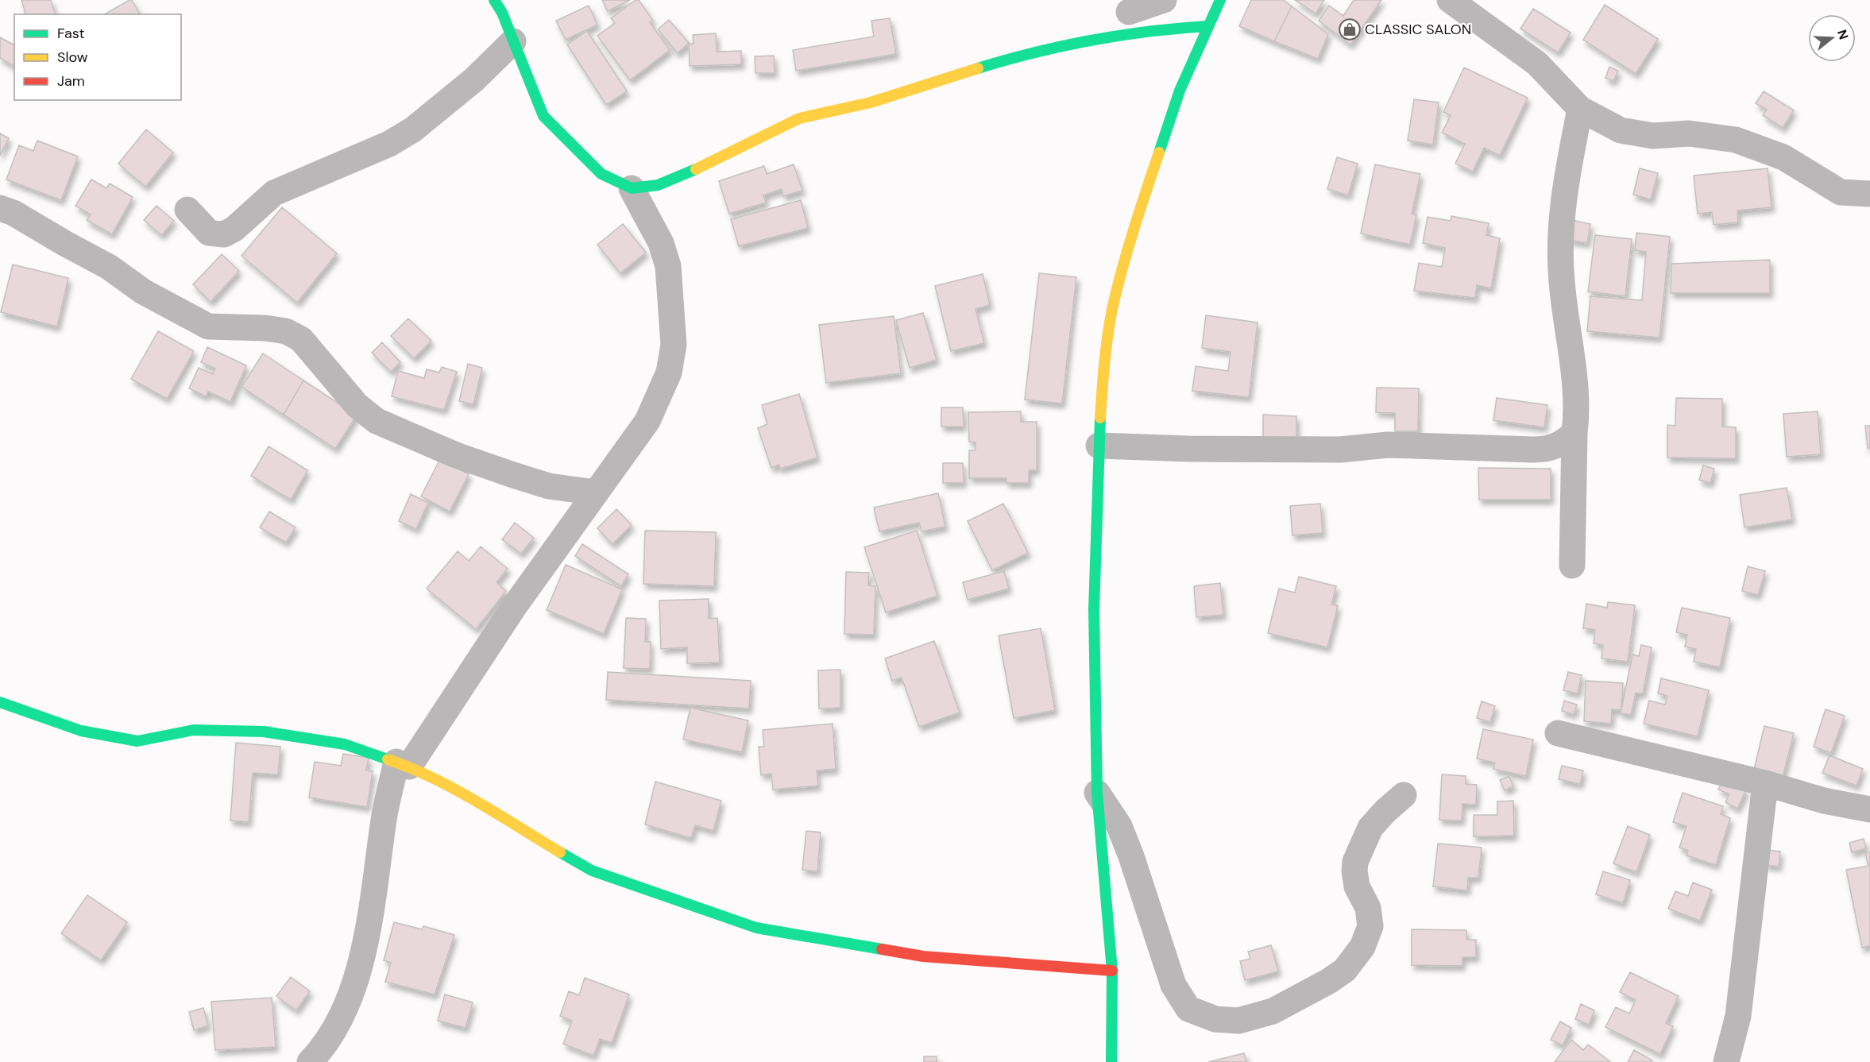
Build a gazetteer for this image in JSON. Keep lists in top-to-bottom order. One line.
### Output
{"places":{"shop":["CLASSIC SALON"]},"legend":["Fast","Slow","Jam"],"north":"right"}
